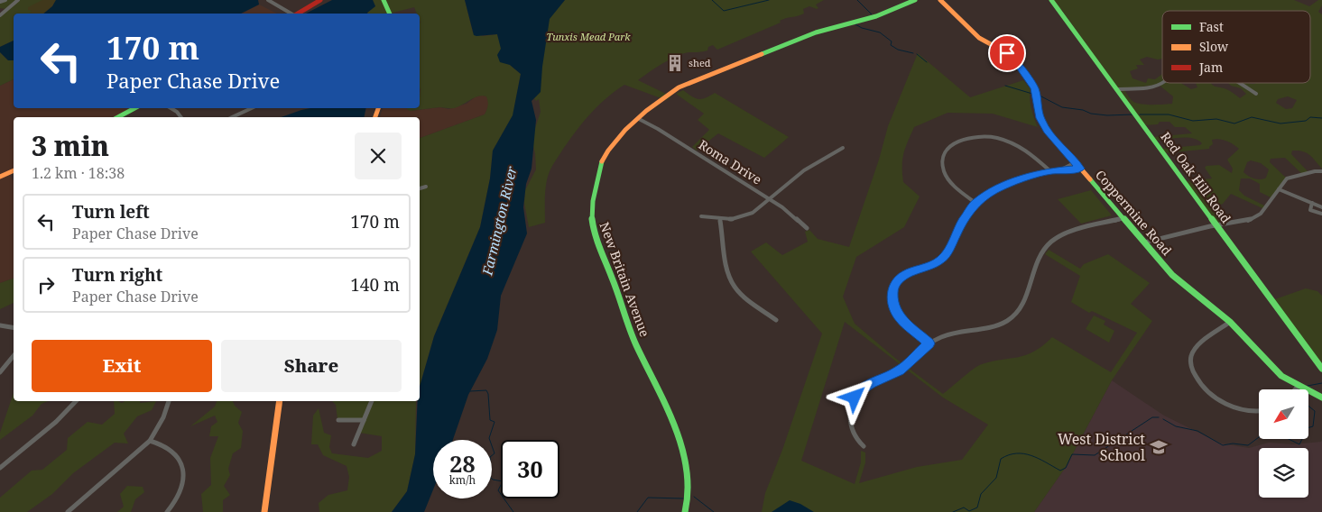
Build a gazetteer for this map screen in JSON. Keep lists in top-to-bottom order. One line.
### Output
{"streets":{"street":["Roma Drive","Red Oak Hill Road","Coppermine Road","New Britain Avenue"]},"crossings":[["Roma Drive","New Britain Avenue"]],"water":["Farmington River"],"parks":["Tunxis Mead Park"],"places":{"building":["shed"],"school or university":["West District School"]},"legend":["Fast","Slow","Jam"],"north":"bottom left","page":{"turn":["170 m","Paper Chase Drive"],"heading":["3 min","1.2 km · 18:38"],"list":[{"name":"Turn left","note":"Paper Chase Drive","value":"170 m"},{"name":"Turn right","note":"Paper Chase Drive","value":"140 m"}],"buttons":["Exit","Share"],"speed":"28 km/h","limit":"30"}}
